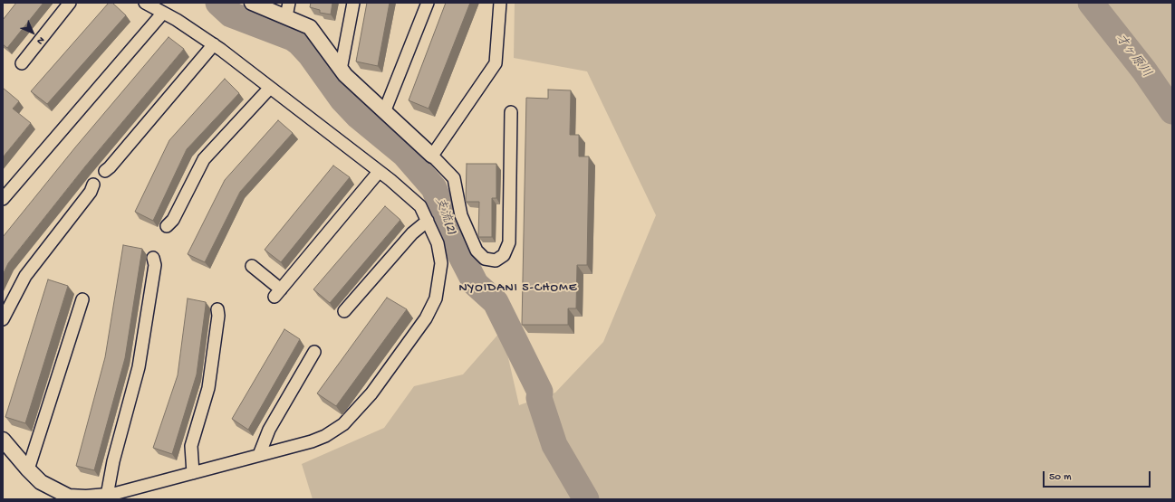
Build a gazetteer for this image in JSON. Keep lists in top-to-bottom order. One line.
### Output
{"districts":["NYOIDANI 5-CHOME"],"water":["才ヶ原川","支流(2)"],"scale_bar":"50 m","north":"bottom right"}
